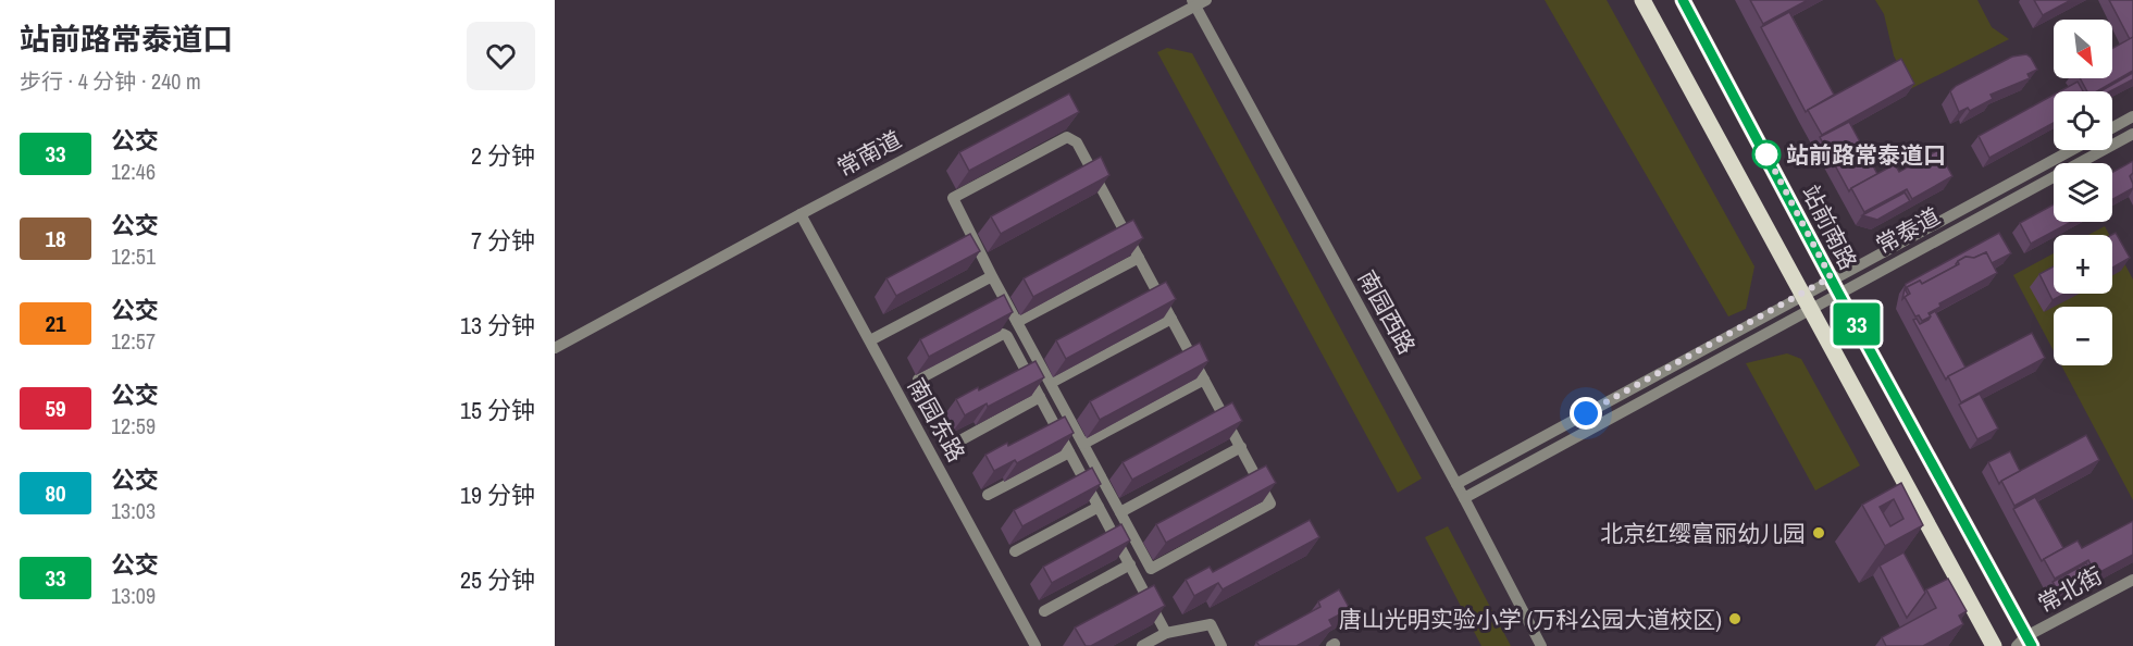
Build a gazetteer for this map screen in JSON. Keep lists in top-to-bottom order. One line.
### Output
{"streets":{"main road":["站前南路"],"street":["常南道","常泰道","南园西路","南园东路","常北街"]},"crossings":[["常南道","南园西路"],["常南道","南园东路"],["站前南路","常泰道"],["站前南路","常北街"],["常泰道","南园西路"]],"places":["站前路常泰道口","北京红缨富丽幼儿园","唐山光明实验小学 (万科公园大道校区)"],"lines":["bus line 33"],"north":"bottom right","page":{"heading":["站前路常泰道口","步行 · 4 分钟 · 240 m"],"on_map":"33","map_buttons":["+","−"],"list":[{"mark":"33","name":"公交","note":"12:46","value":"2 分钟"},{"mark":"18","name":"公交","note":"12:51","value":"7 分钟"},{"mark":"21","name":"公交","note":"12:57","value":"13 分钟"},{"mark":"59","name":"公交","note":"12:59","value":"15 分钟"},{"mark":"80","name":"公交","note":"13:03","value":"19 分钟"},{"mark":"33","name":"公交","note":"13:09","value":"25 分钟"}]}}
